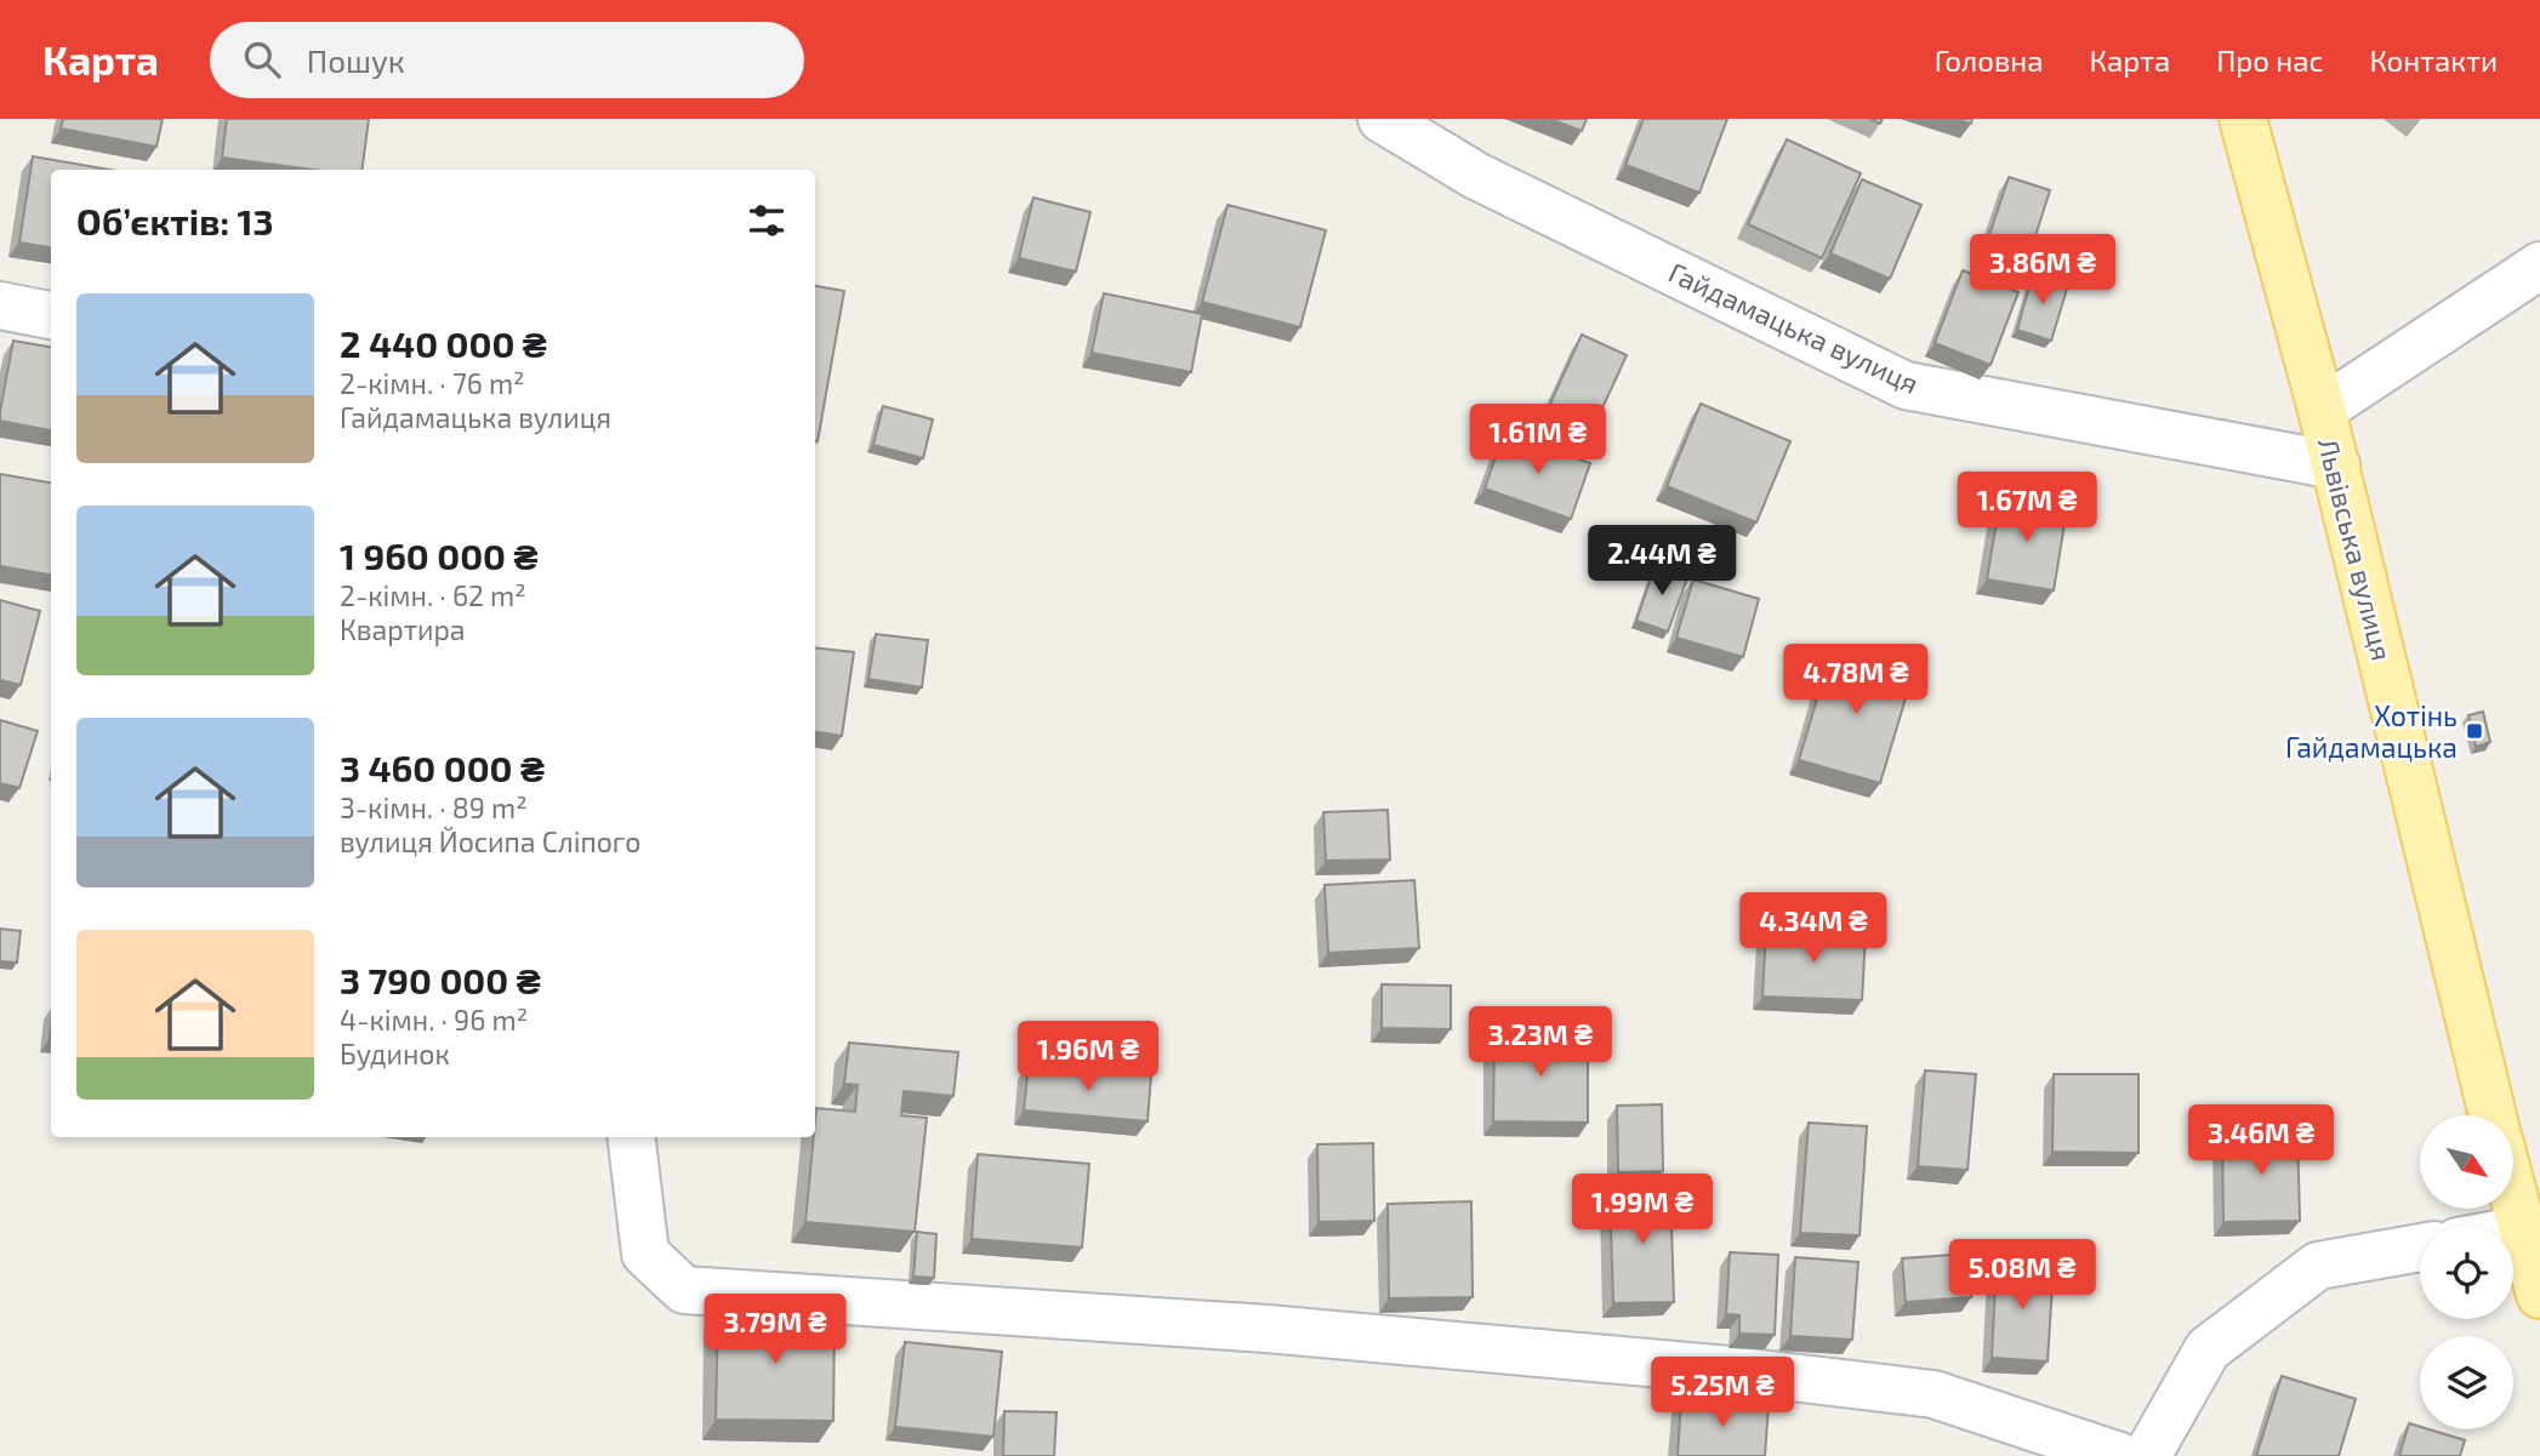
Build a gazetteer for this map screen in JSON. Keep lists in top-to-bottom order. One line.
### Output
{"streets":{"main road":["Львівська вулиця"],"street":["Гайдамацька вулиця"]},"crossings":[["Гайдамацька вулиця","Львівська вулиця"]],"places":{"transit":["Хотінь Гайдамацька"]},"north":"bottom right","page":{"header":"Карта","search":"Пошук","nav":["Головна","Карта","Про нас","Контакти"],"heading":"Об’єктів: 13","price":["3.86M ₴","1.61M ₴","1.67M ₴","2.44M ₴","4.78M ₴","4.34M ₴","3.23M ₴","1.96M ₴","3.46M ₴","1.99M ₴","5.08M ₴","3.79M ₴","5.25M ₴"],"list":[{"name":"2 440 000 ₴","note":"2-кімн. · 76 m² · Гайдамацька вулиця"},{"name":"1 960 000 ₴","note":"2-кімн. · 62 m² · Квартира"},{"name":"3 460 000 ₴","note":"3-кімн. · 89 m² · вулиця Йосипа Сліпого"},{"name":"3 790 000 ₴","note":"4-кімн. · 96 m² · Будинок"}]}}
